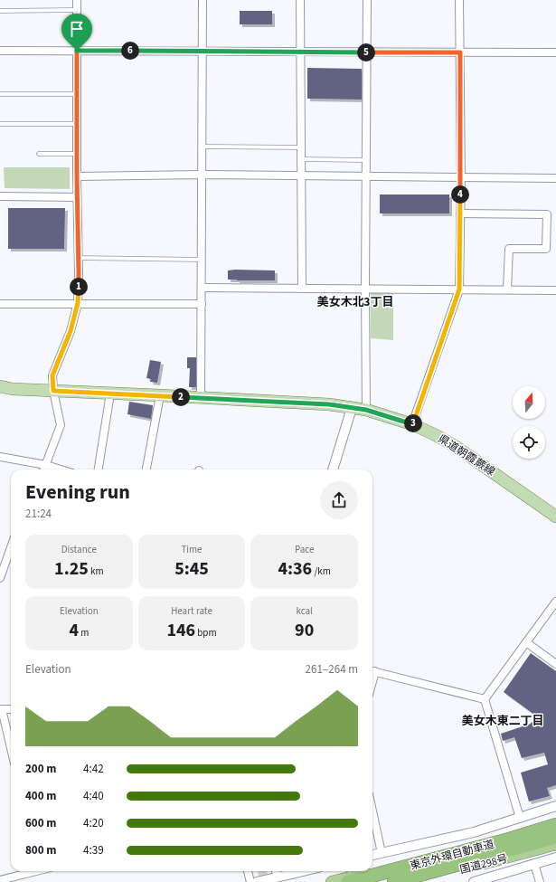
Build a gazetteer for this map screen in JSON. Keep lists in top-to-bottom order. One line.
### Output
{"streets":{"highway":["東京外環自動車道","国道298号"],"main road":["県道朝霞蕨線"]},"crossings":[["東京外環自動車道","国道298号"]],"districts":["美女木北3丁目","美女木東二丁目"],"north":"top","page":{"pins":["6","5","4","1","2","3"],"heading":["Evening run","21:24"],"stats":[["Distance","1.25 km"],["Time","5:45"],["Pace","4:36 /km"],["Elevation","4 m"],["Heart rate","146 bpm"],["kcal","90"]],"chart":["Elevation","261–264 m"],"list":[{"name":"200 m","note":"4:42"},{"name":"400 m","note":"4:40"},{"name":"600 m","note":"4:20"},{"name":"800 m","note":"4:39"}]}}
